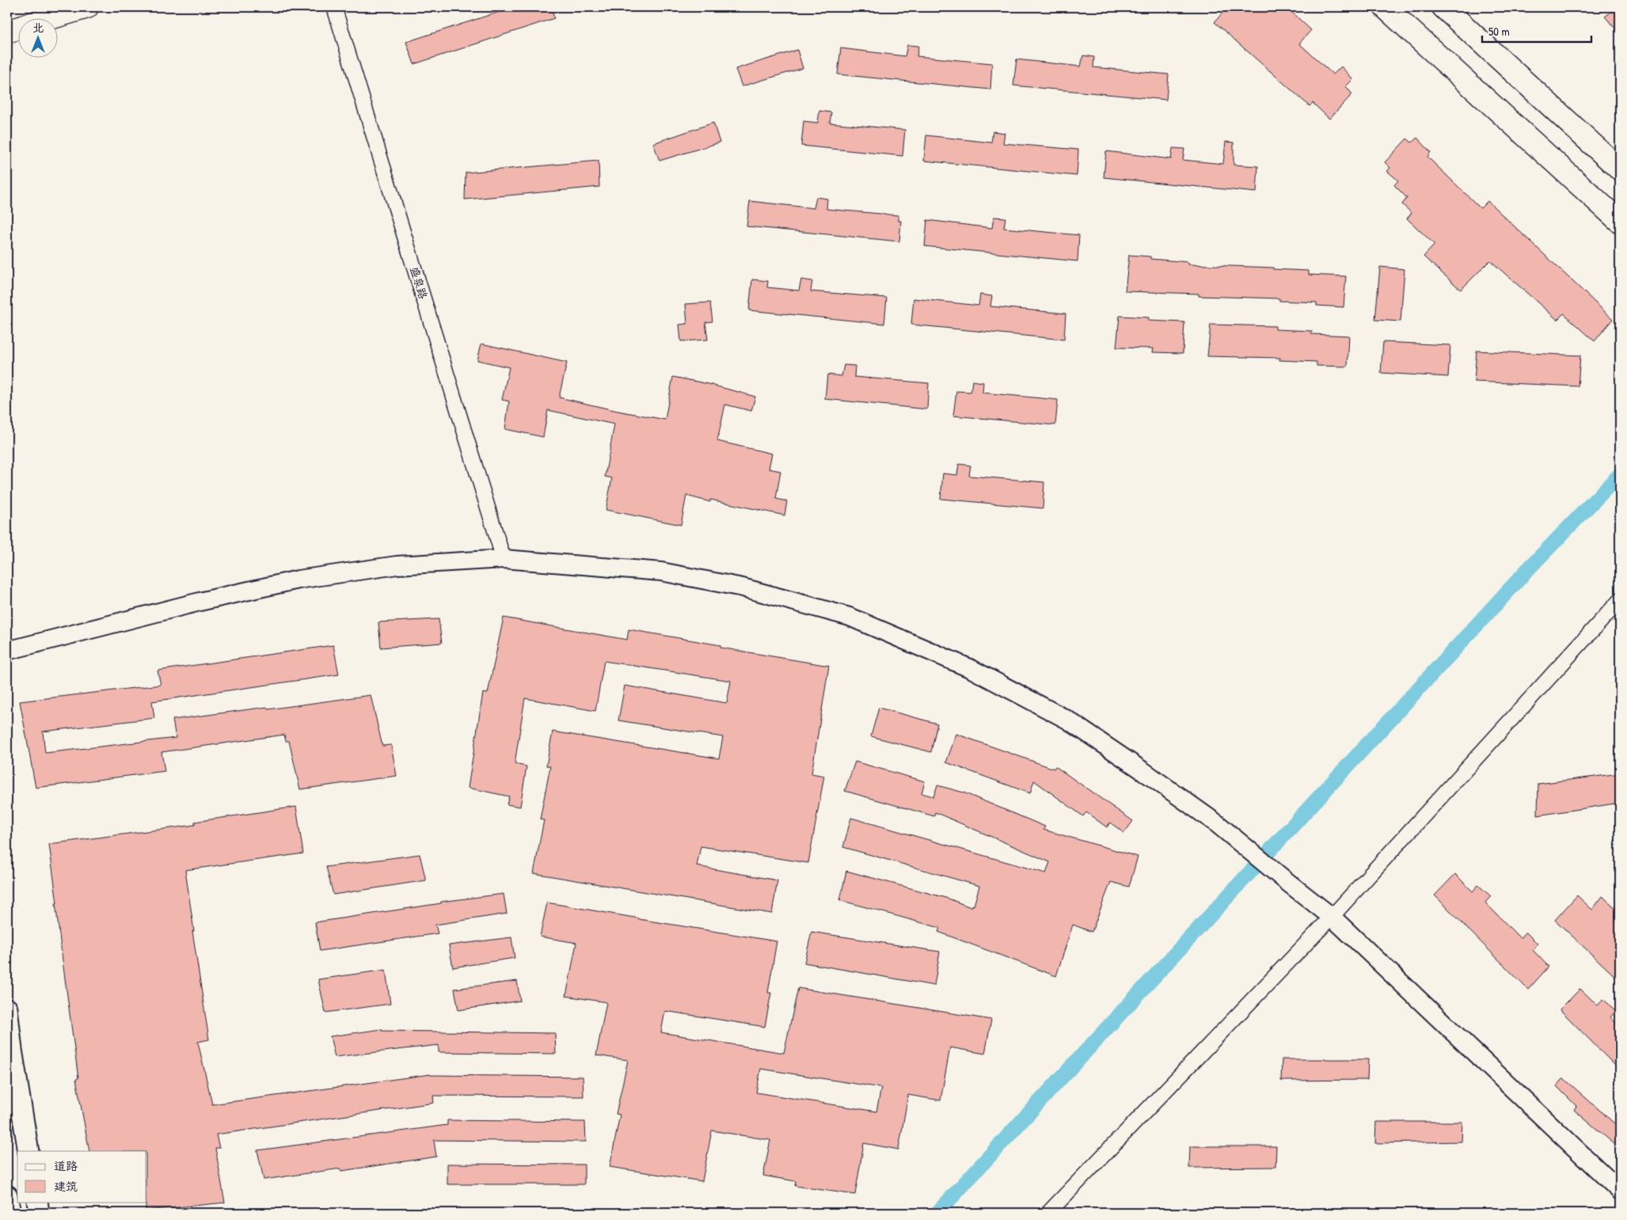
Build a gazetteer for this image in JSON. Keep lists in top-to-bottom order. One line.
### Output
{"streets":{"street":["盛泉路"]},"legend":["道路","建筑"],"scale_bar":"50 m","north":"top"}
